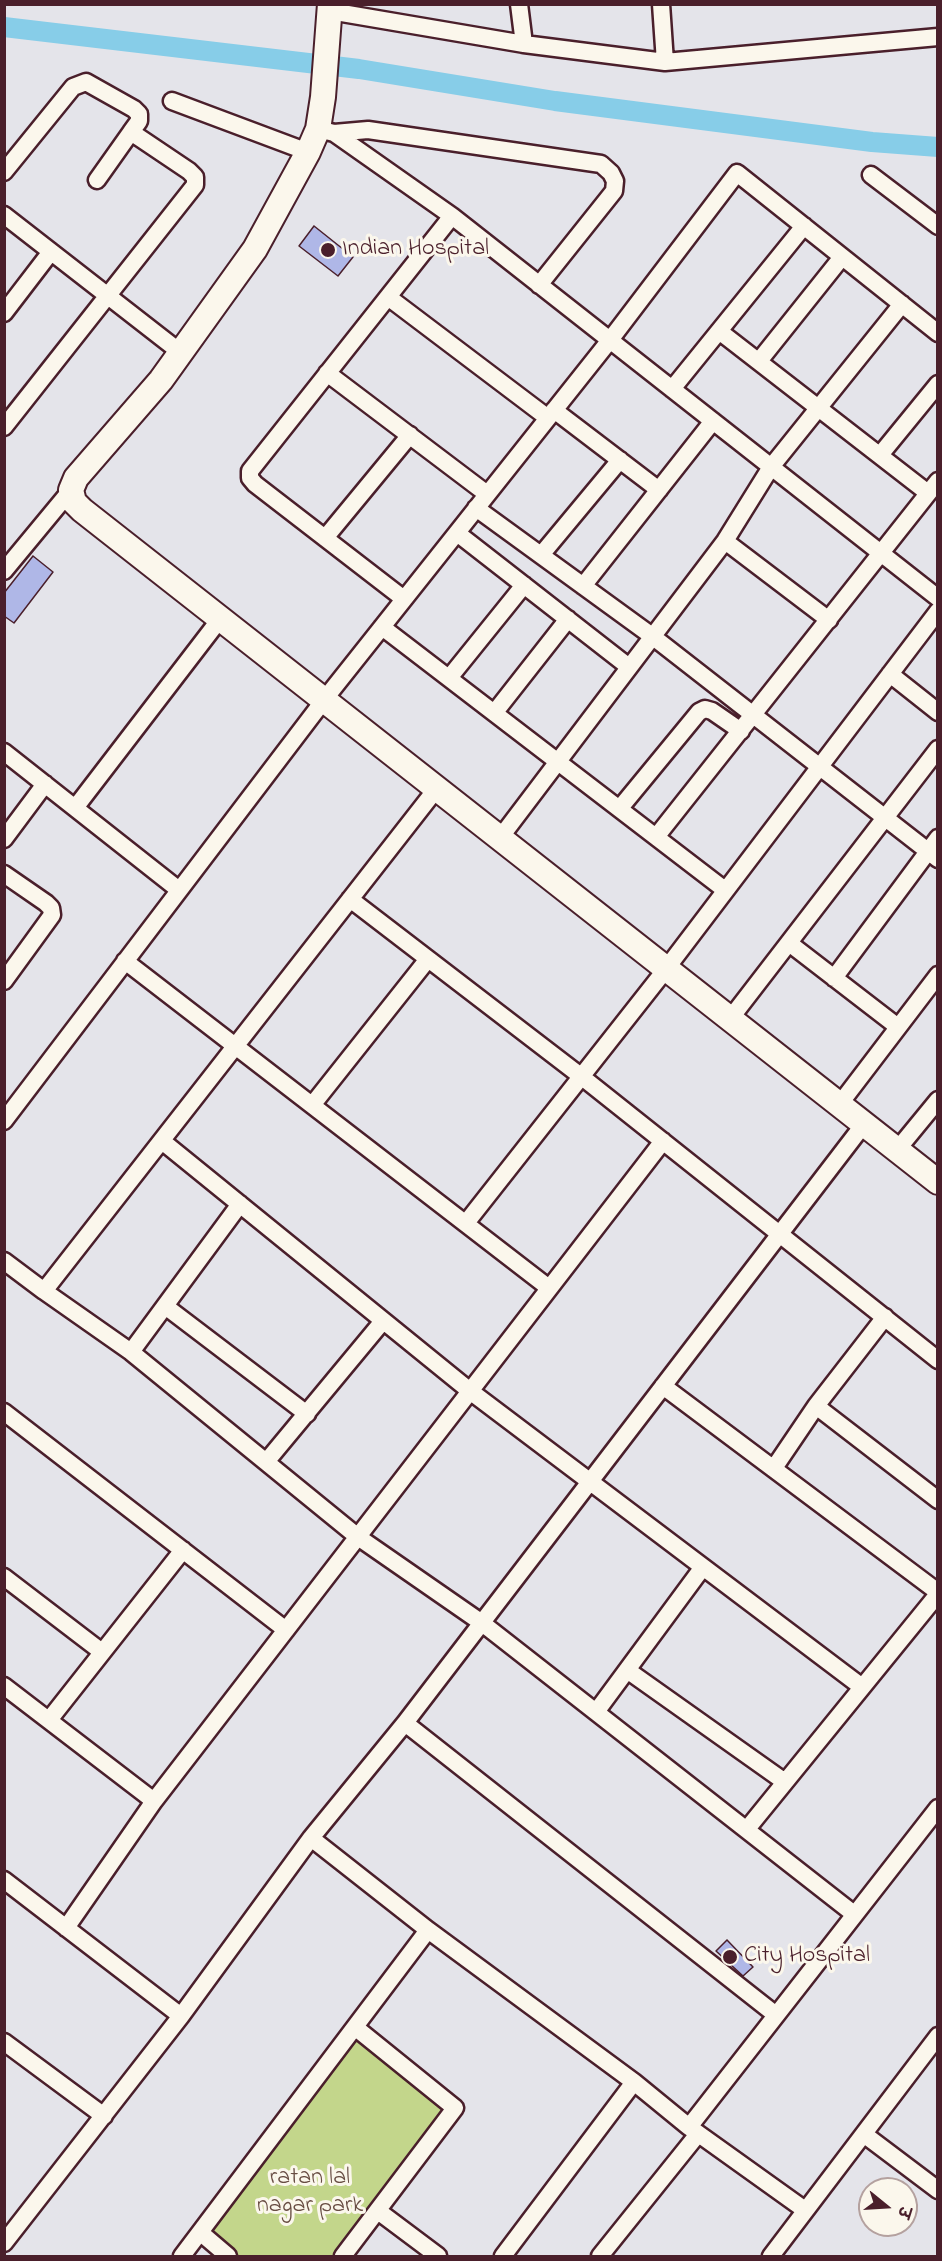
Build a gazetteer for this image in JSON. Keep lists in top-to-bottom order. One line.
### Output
{"parks":["ratan lal nagar park"],"places":["Indian Hospital","City Hospital"],"north":"right"}
